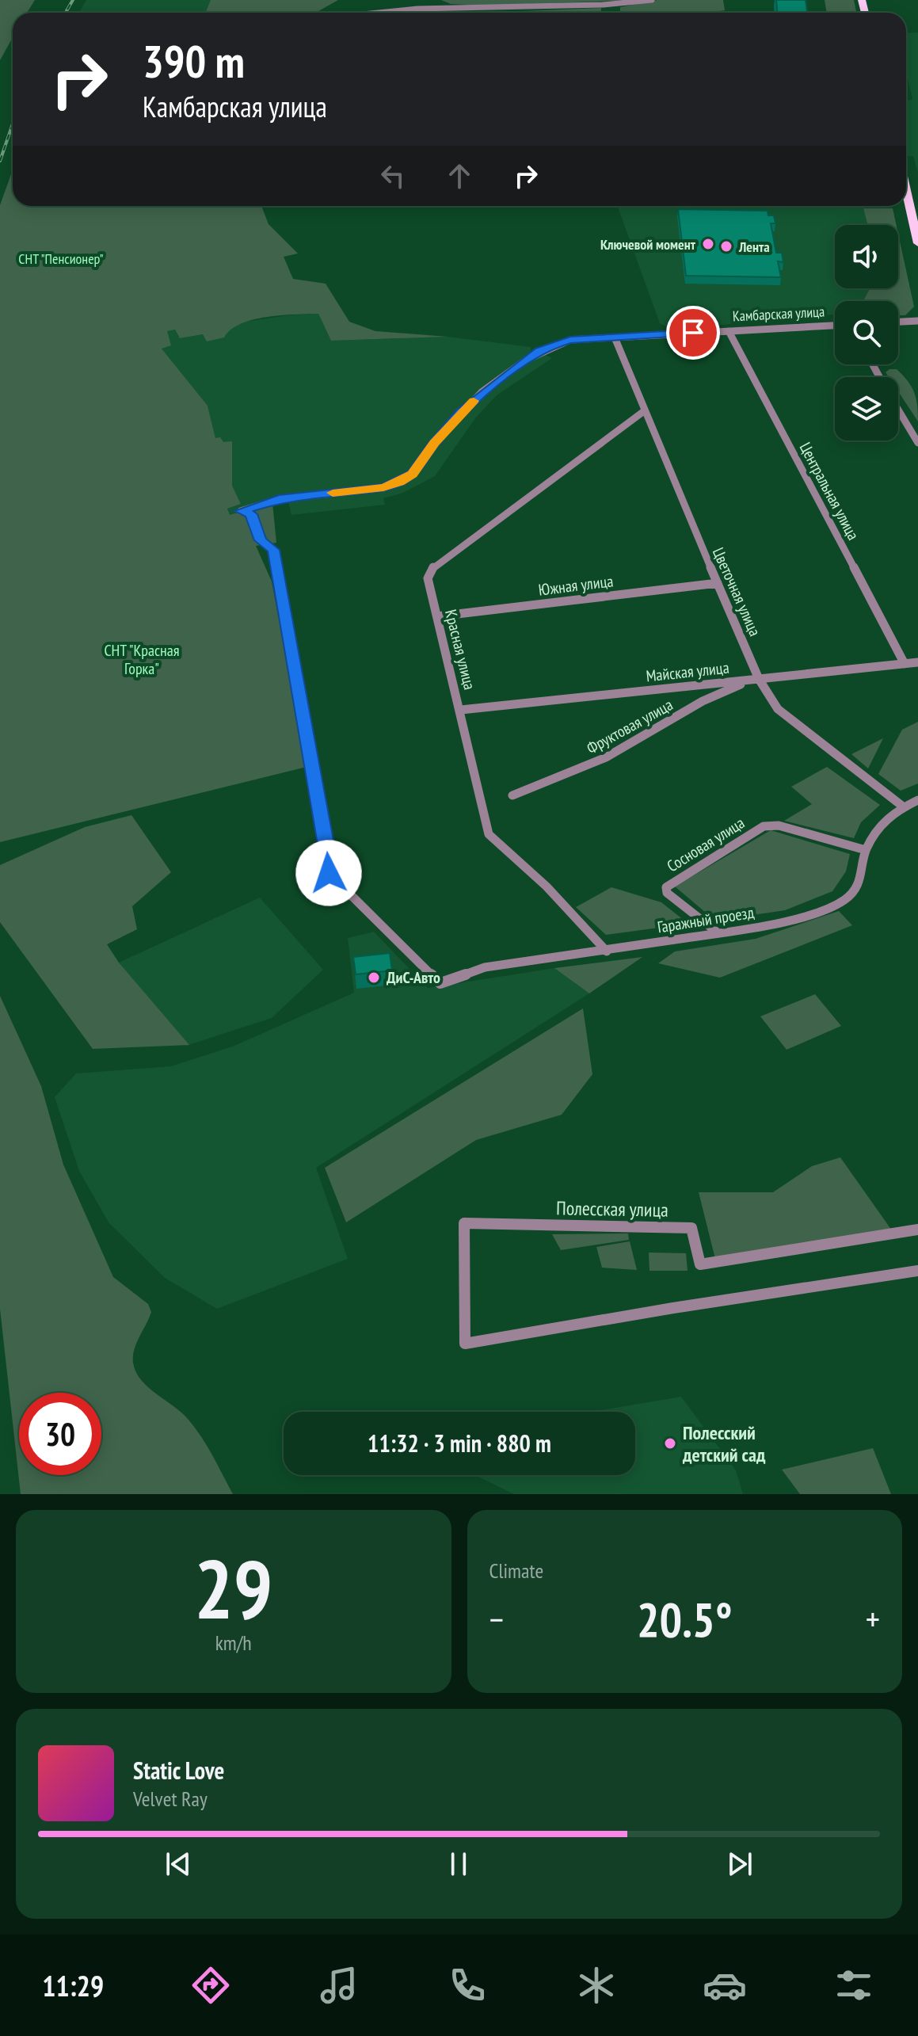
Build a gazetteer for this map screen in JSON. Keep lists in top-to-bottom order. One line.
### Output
{"streets":{"street":["Камбарская улица","Центральная улица","Южная улица","Цветочная улица","Красная улица","Майская улица","Фруктовая улица","Сосновая улица","Гаражный проезд","Полесская улица"]},"crossings":[["Камбарская улица","Центральная улица"],["Камбарская улица","Цветочная улица"],["Камбарская улица","Гаражный проезд"],["Центральная улица","Майская улица"],["Южная улица","Цветочная улица"],["Южная улица","Красная улица"],["Цветочная улица","Красная улица"],["Цветочная улица","Майская улица"],["Цветочная улица","Фруктовая улица"],["Цветочная улица","Гаражный проезд"],["Красная улица","Майская улица"],["Красная улица","Гаражный проезд"],["Майская улица","Фруктовая улица"],["Сосновая улица","Гаражный проезд"]],"parks":["СНТ \"Пенсионер\"","СНТ \"Красная Горка\""],"places":["Ключевой момент","Лента","ДиС-Авто","Полесский детский сад"],"page":{"turn":["390 m","Камбарская улица"],"limit":"30","trip":"11:32 · 3 min · 880 m","tile":[["29","km/h"],"Climate"],"heat":["−","20.5°","+"],"song":["Static Love","Velvet Ray"],"tabs":"11:29"}}
